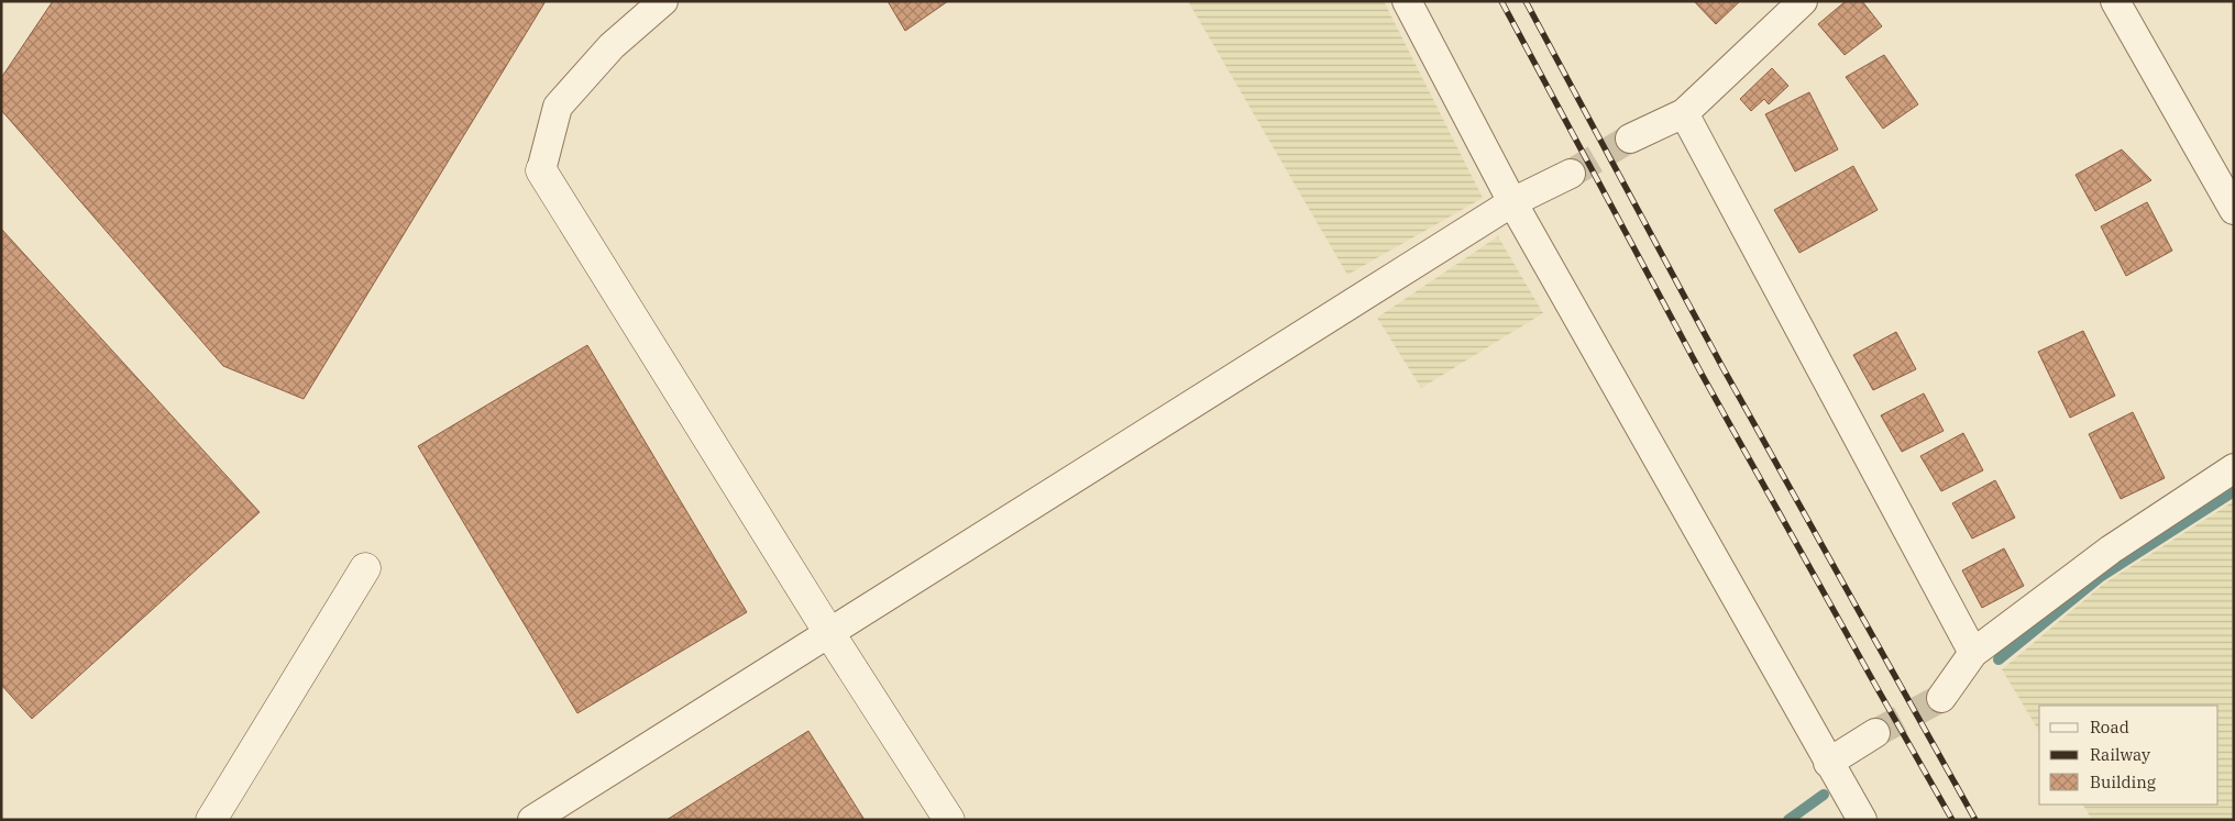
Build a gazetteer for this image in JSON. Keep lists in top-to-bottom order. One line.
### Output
{"legend":["Road","Railway","Building"]}
